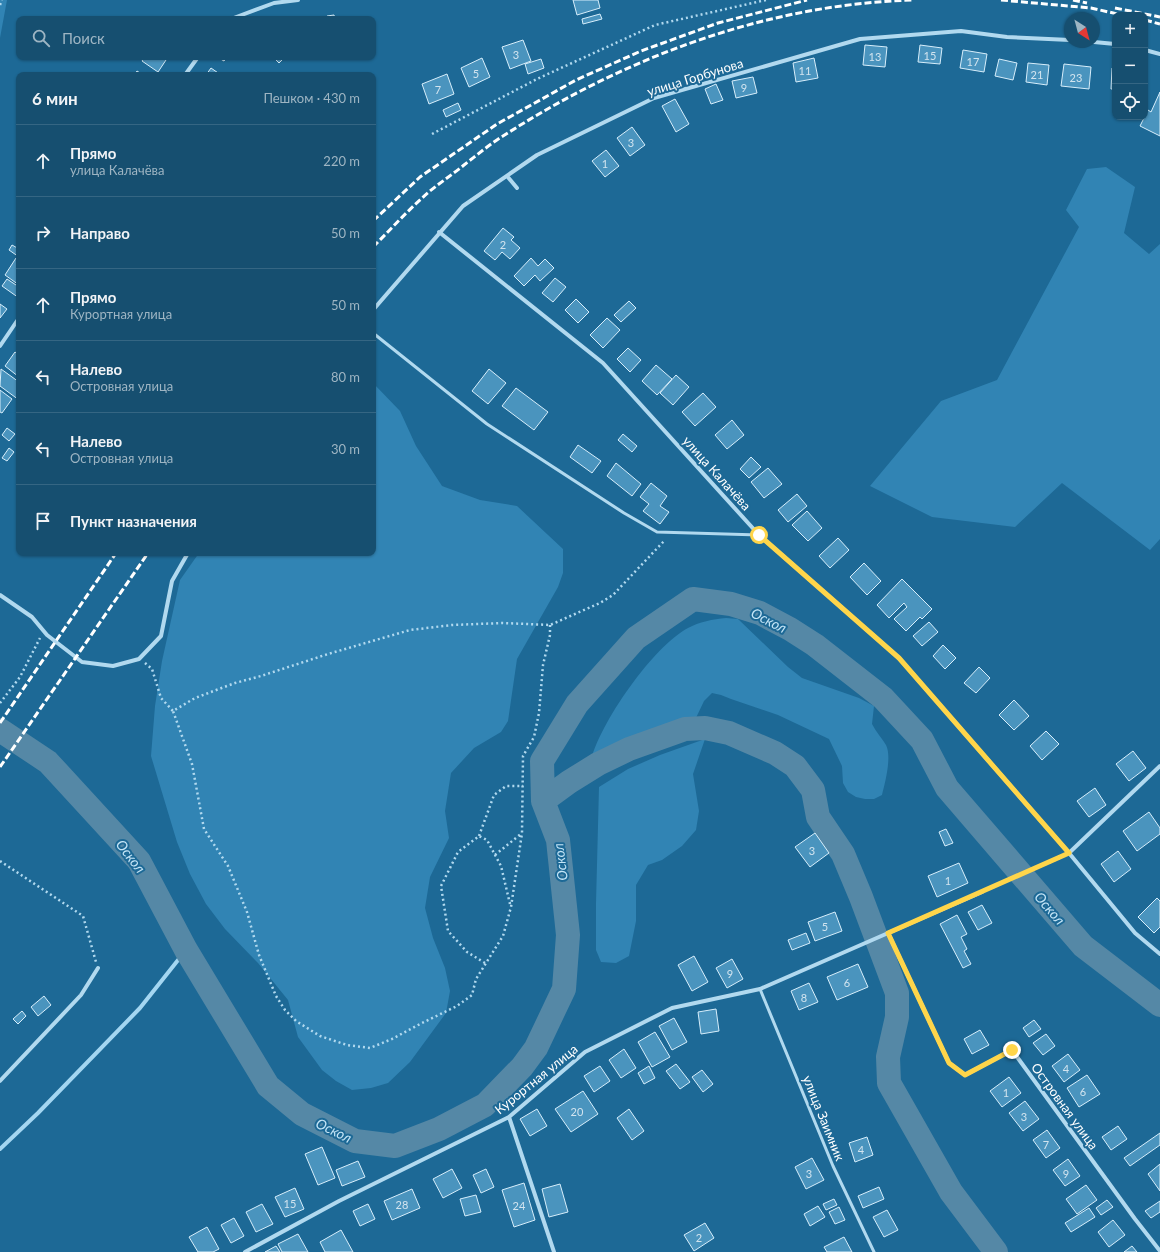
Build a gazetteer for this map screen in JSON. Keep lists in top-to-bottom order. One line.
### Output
{"streets":{"street":["улица Горбунова","улица Калачёва","Курортная улица","Островная улица"],"lane":["улица Заимник"]},"crossings":[["улица Горбунова","улица Калачёва"],["Курортная улица","Островная улица"],["Курортная улица","улица Заимник"]],"water":["Оскол"],"house_numbers":["3","15","13","17","11","5","21","23","9","7","3","1","2","3","1","5","9","6","8","4","6","1","20","3","7","4","3","9","15","28","24","2"],"north":"bottom right","page":{"map_buttons":["+","−"],"search":"Поиск","heading":["6 мин","Пешком · 430 m"],"list":[["Прямо","улица Калачёва","220 m"],["Направо","50 m"],["Прямо","Курортная улица","50 m"],["Налево","Островная улица","80 m"],["Налево","Островная улица","30 m"],"Пункт назначения"]}}
